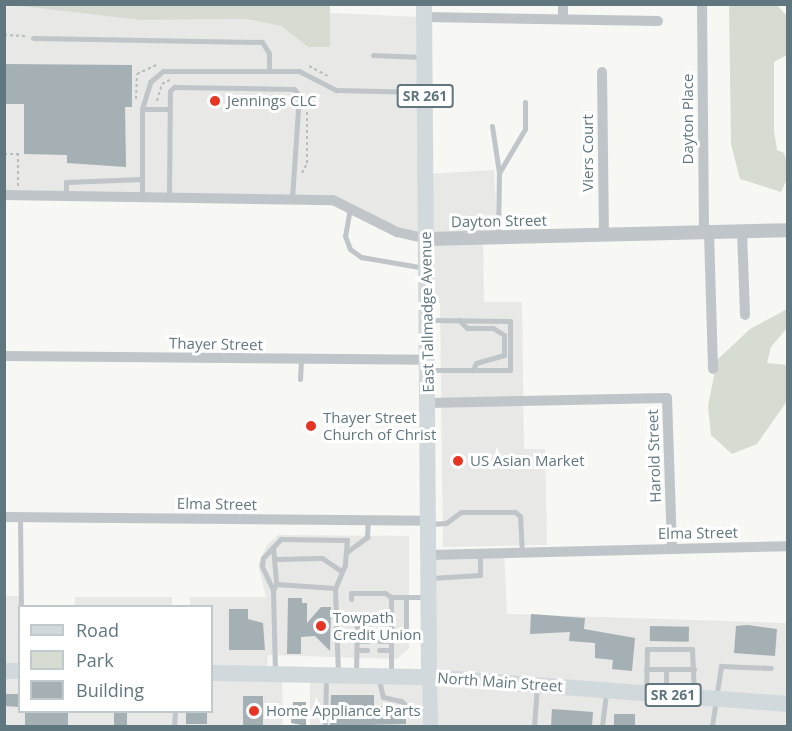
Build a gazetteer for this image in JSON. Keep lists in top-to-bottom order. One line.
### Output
{"streets":{"main road":["SR 261","East Tallmadge Avenue","North Main Street"],"street":["Dayton Place","Viers Court","Dayton Street","Thayer Street","Harold Street","Elma Street"]},"crossings":[["Dayton Place","Dayton Street"],["Viers Court","Dayton Street"],["Dayton Street","East Tallmadge Avenue"],["East Tallmadge Avenue","Thayer Street"],["East Tallmadge Avenue","Harold Street"],["East Tallmadge Avenue","Elma Street"],["East Tallmadge Avenue","North Main Street"],["Harold Street","Elma Street"]],"places":["Jennings CLC","Thayer Street Church of Christ","US Asian Market","Towpath Credit Union","Home Appliance Parts"],"legend":["Road","Park","Building"]}
